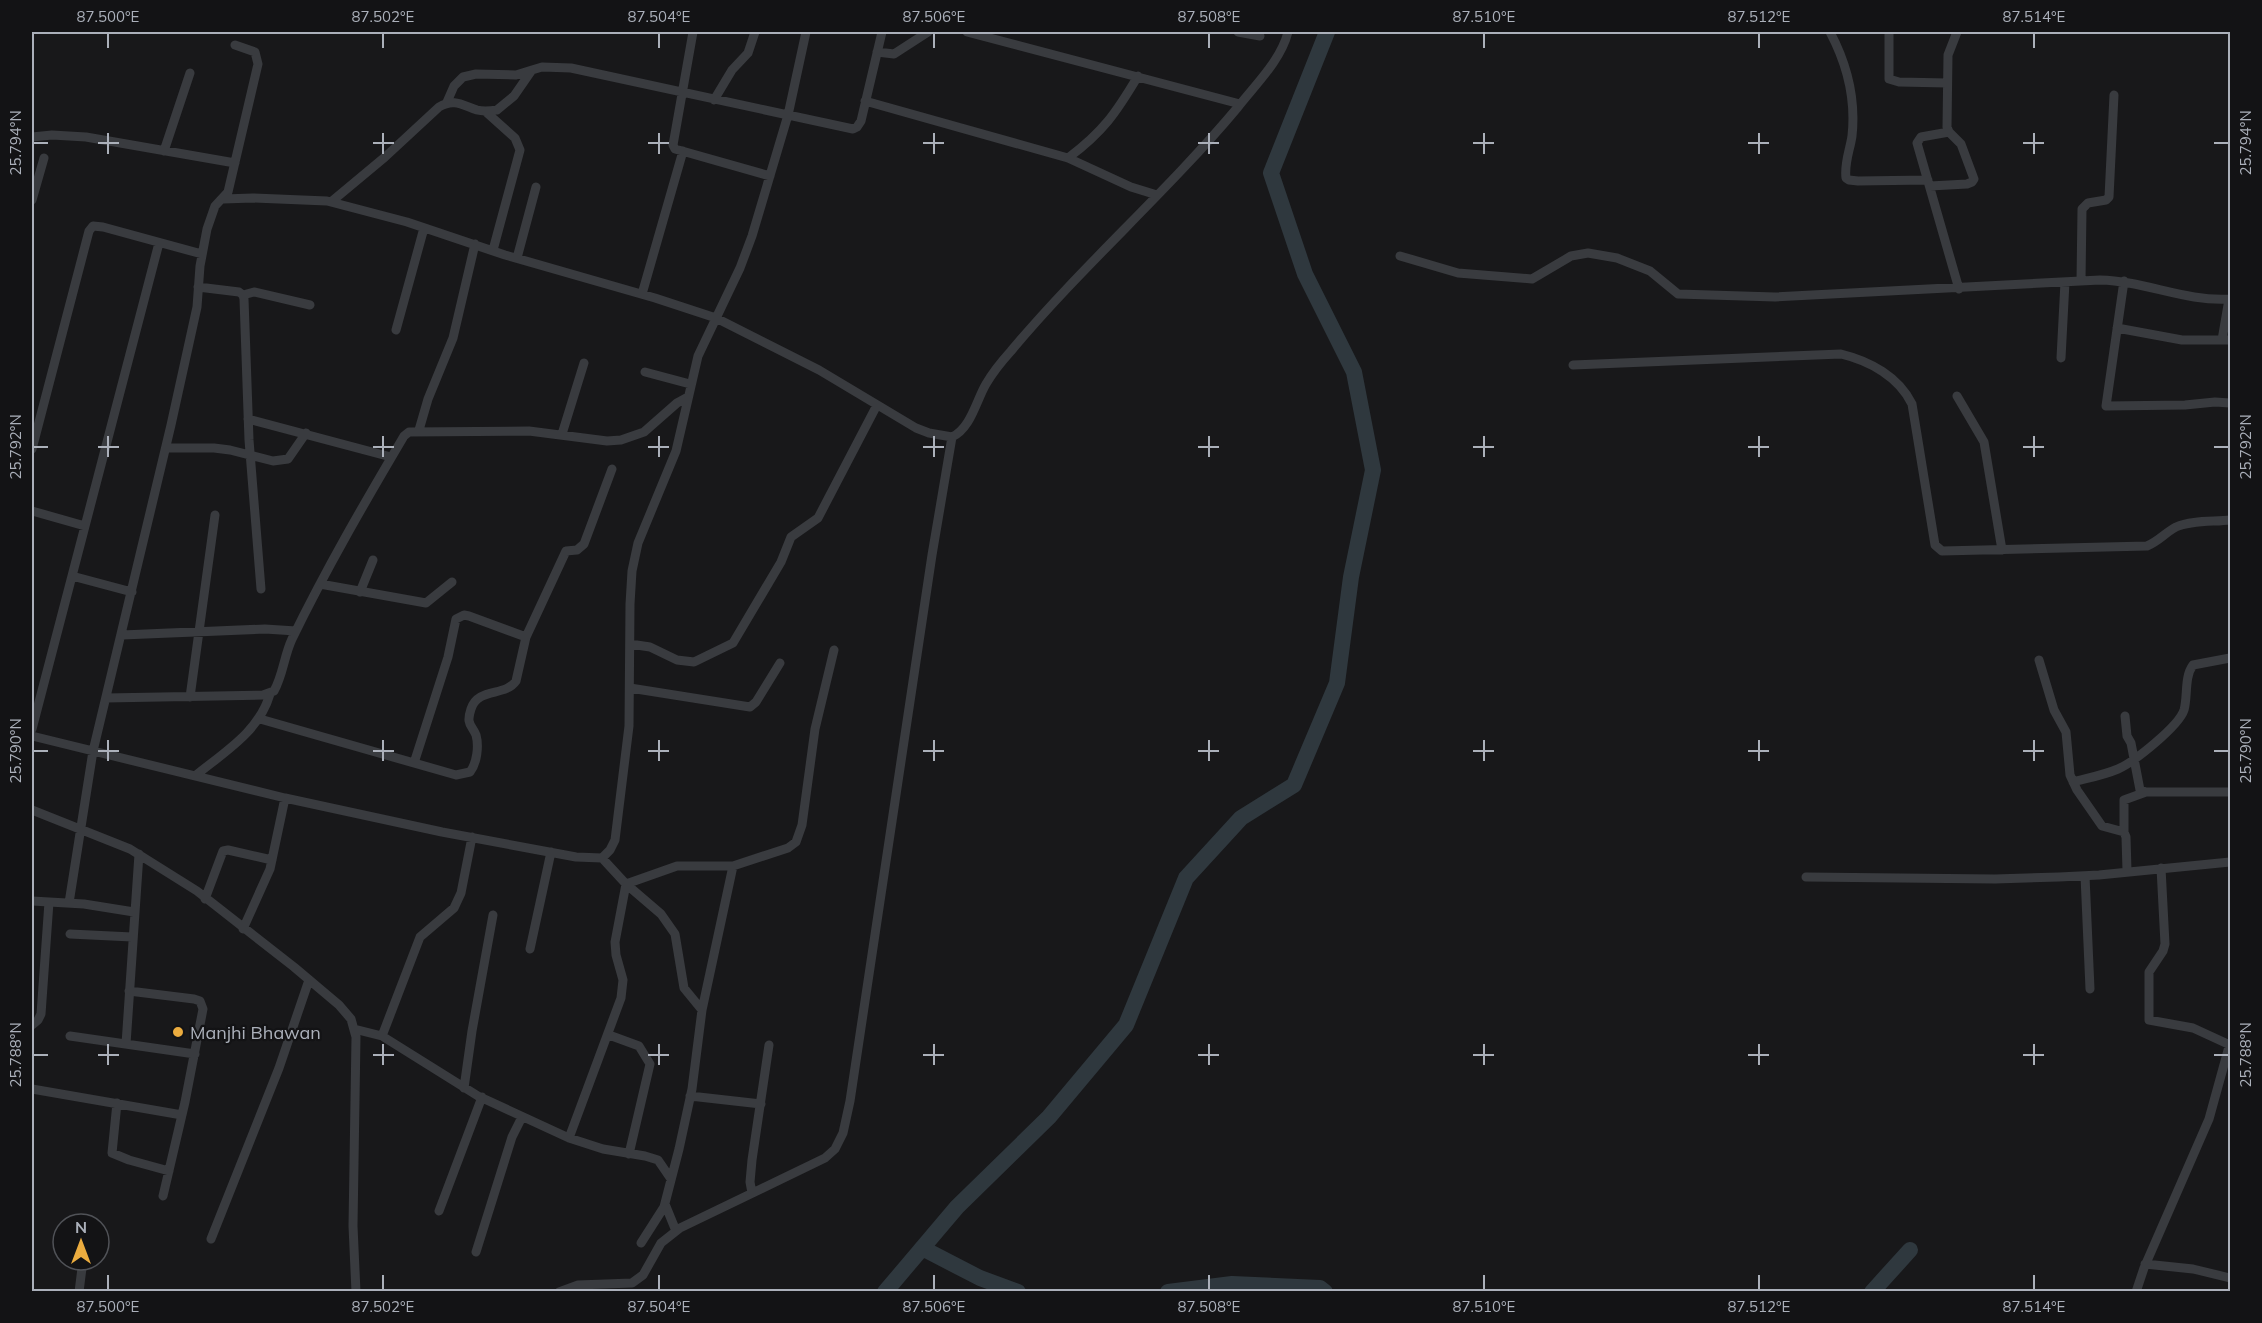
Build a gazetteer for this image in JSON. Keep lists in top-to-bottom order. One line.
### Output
{"places":["Manjhi Bhawan"],"north":"top","coordinates":["87.500°E","87.502°E","87.504°E","87.506°E","87.508°E","87.510°E","87.512°E","87.514°E","25.794°N","25.792°N","25.790°N","25.788°N"]}
